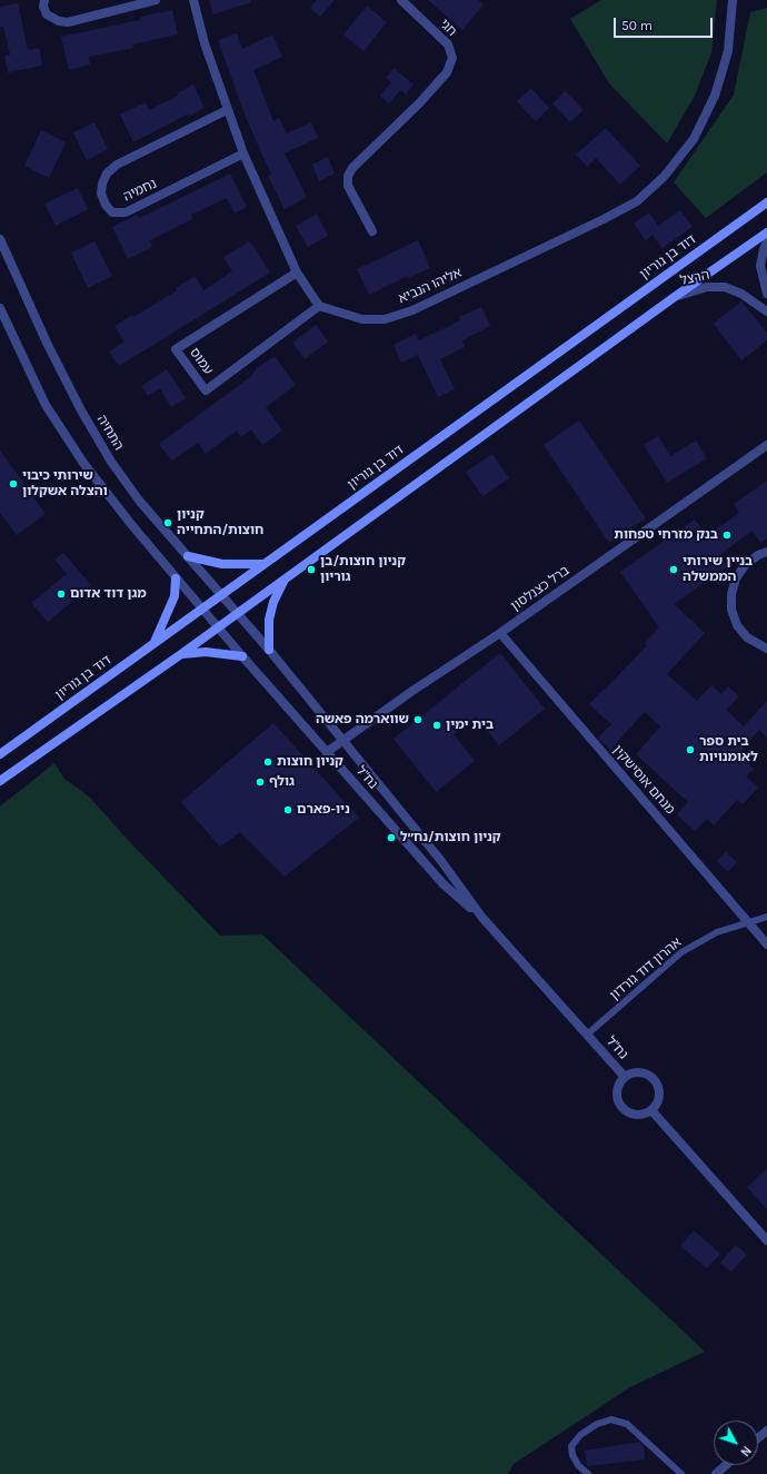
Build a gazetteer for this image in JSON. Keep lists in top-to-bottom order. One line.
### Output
{"streets":{"main road":["דוד בן גוריון"],"street":["חגי","נחמיה","הרצל","אליהו הנביא","עמוס","התחיה","ברל כצנלסון","נח\"ל","מנחם אוסישקין"],"lane":["אהרון דוד גורדון"]},"crossings":[["דוד בן גוריון","התחיה"],["דוד בן גוריון","נח\"ל"],["אליהו הנביא","עמוס"],["התחיה","נח\"ל"],["ברל כצנלסון","נח\"ל"],["ברל כצנלסון","מנחם אוסישקין"],["נח\"ל","אהרון דוד גורדון"],["מנחם אוסישקין","אהרון דוד גורדון"]],"places":["שירותי כיבוי והצלה אשקלון","קניון חוצות/התחייה","בנק מזרחי טפחות","קניון חוצות/בן גוריון","בניין שירותי הממשלה","מגן דוד אדום","שווארמה פאשה","בית ימין","בית ספר לאומנויות","קניון חוצות","גולף","ניו-פארם","קניון חוצות/נח״ל"],"scale_bar":"50 m","north":"bottom right"}
